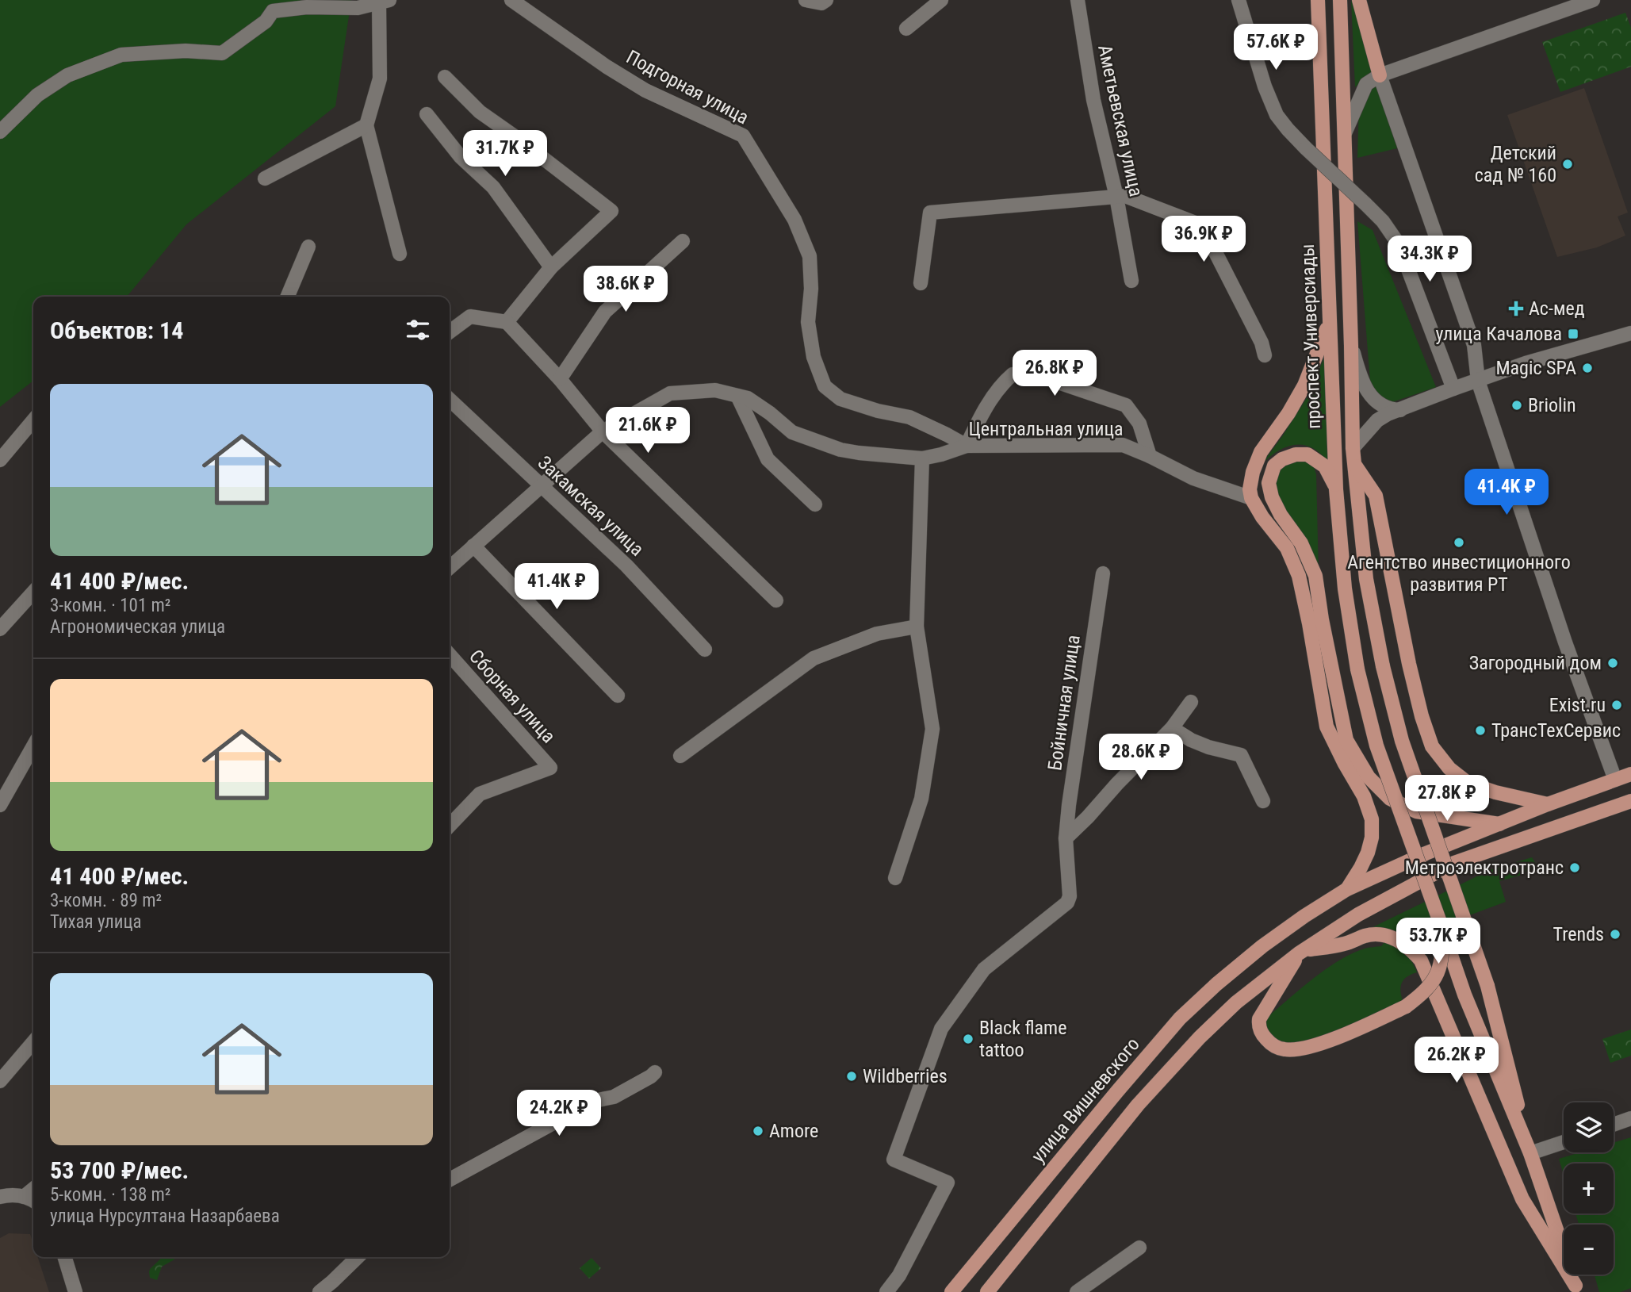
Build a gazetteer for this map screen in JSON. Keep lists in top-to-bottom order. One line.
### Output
{"streets":{"main road":["проспект Универсиады","улица Вишневского"],"street":["Подгорная улица","Аметьевская улица","Центральная улица","Закамская улица","Сборная улица","Бойничная улица"]},"crossings":[["Подгорная улица","Центральная улица"],["Центральная улица","Закамская улица"]],"places":{"other":["Детский сад № 160","Magic SPA","Briolin","Агентство инвестиционного развития РТ","Загородный дом","Exist.ru","ТрансТехСервис","Метроэлектротранс","Trends","Black flame tattoo","Wildberries","Amore"],"health":["Ас-мед"],"transit":["улица Качалова"]},"page":{"price":["57.6K ₽","31.7K ₽","36.9K ₽","34.3K ₽","38.6K ₽","26.8K ₽","21.6K ₽","41.4K ₽","41.4K ₽","28.6K ₽","27.8K ₽","53.7K ₽","26.2K ₽","24.2K ₽"],"heading":"Объектов: 14","list":[{"name":"41 400 ₽/мес.","note":"3-комн. · 101 m² · Агрономическая улица"},{"name":"41 400 ₽/мес.","note":"3-комн. · 89 m² · Тихая улица"},{"name":"53 700 ₽/мес.","note":"5-комн. · 138 m² · улица Нурсултана Назарбаева"}],"map_buttons":["+","−"]}}
